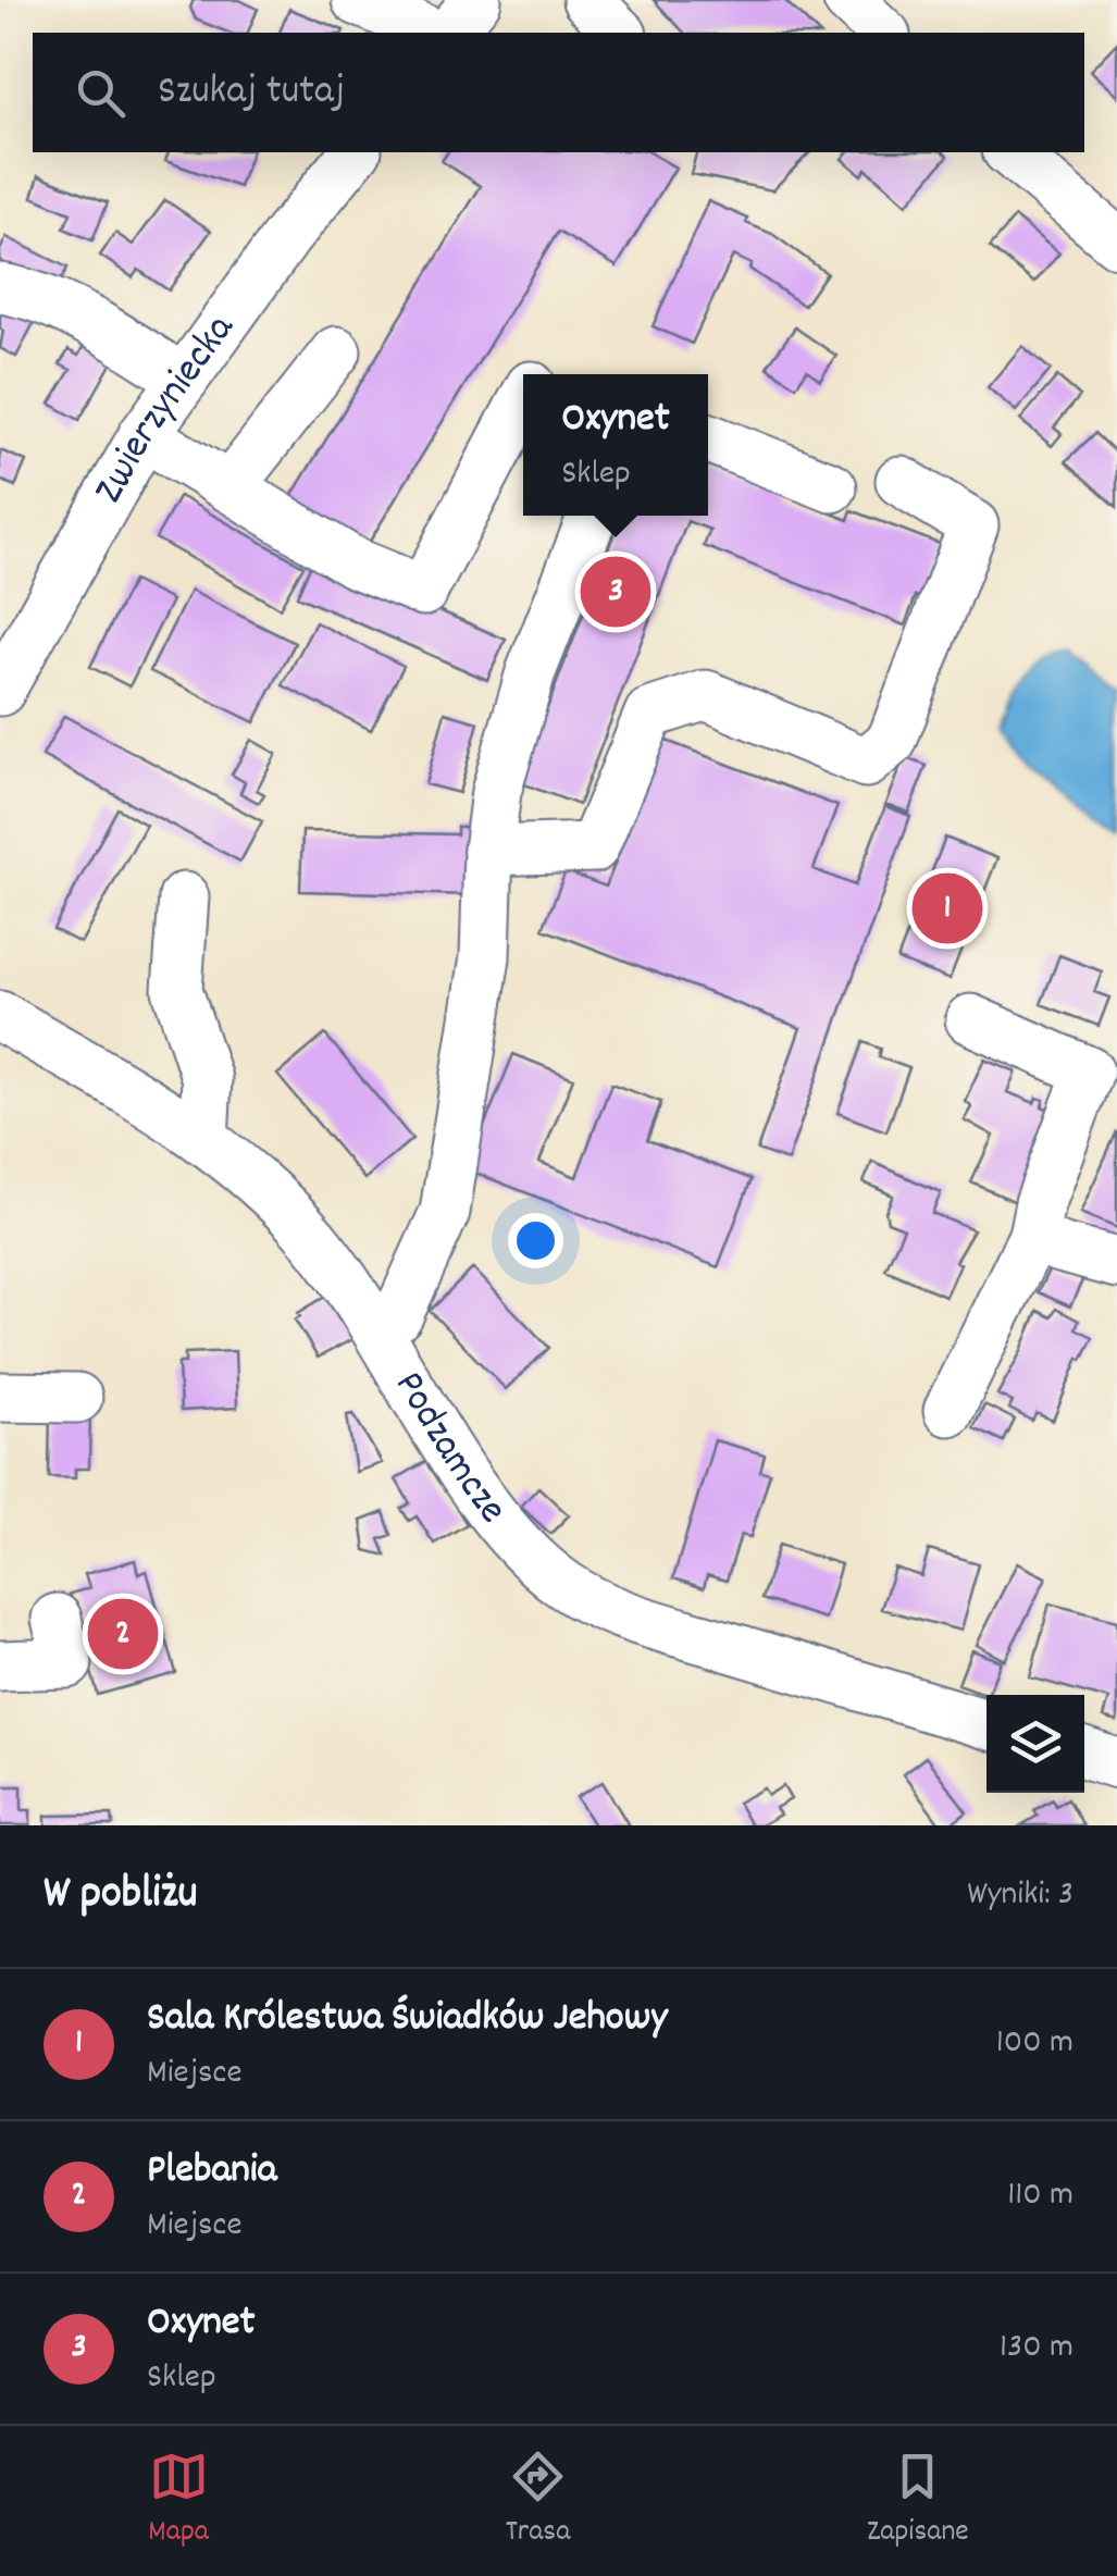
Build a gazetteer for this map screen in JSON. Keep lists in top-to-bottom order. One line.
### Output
{"streets":{"street":["Zwierzyniecka","Podzamcze"]},"page":{"search":"Szukaj tutaj","popup":["Oxynet","Sklep"],"pins":["3","1","2"],"heading":["W pobliżu","Wyniki: 3"],"list":[{"mark":"1","name":"Sala Królestwa Świadków Jehowy","note":"Miejsce","value":"100 m"},{"mark":"2","name":"Plebania","note":"Miejsce","value":"110 m"},{"mark":"3","name":"Oxynet","note":"Sklep","value":"130 m"}],"nav":["Mapa","Trasa","Zapisane"]}}
